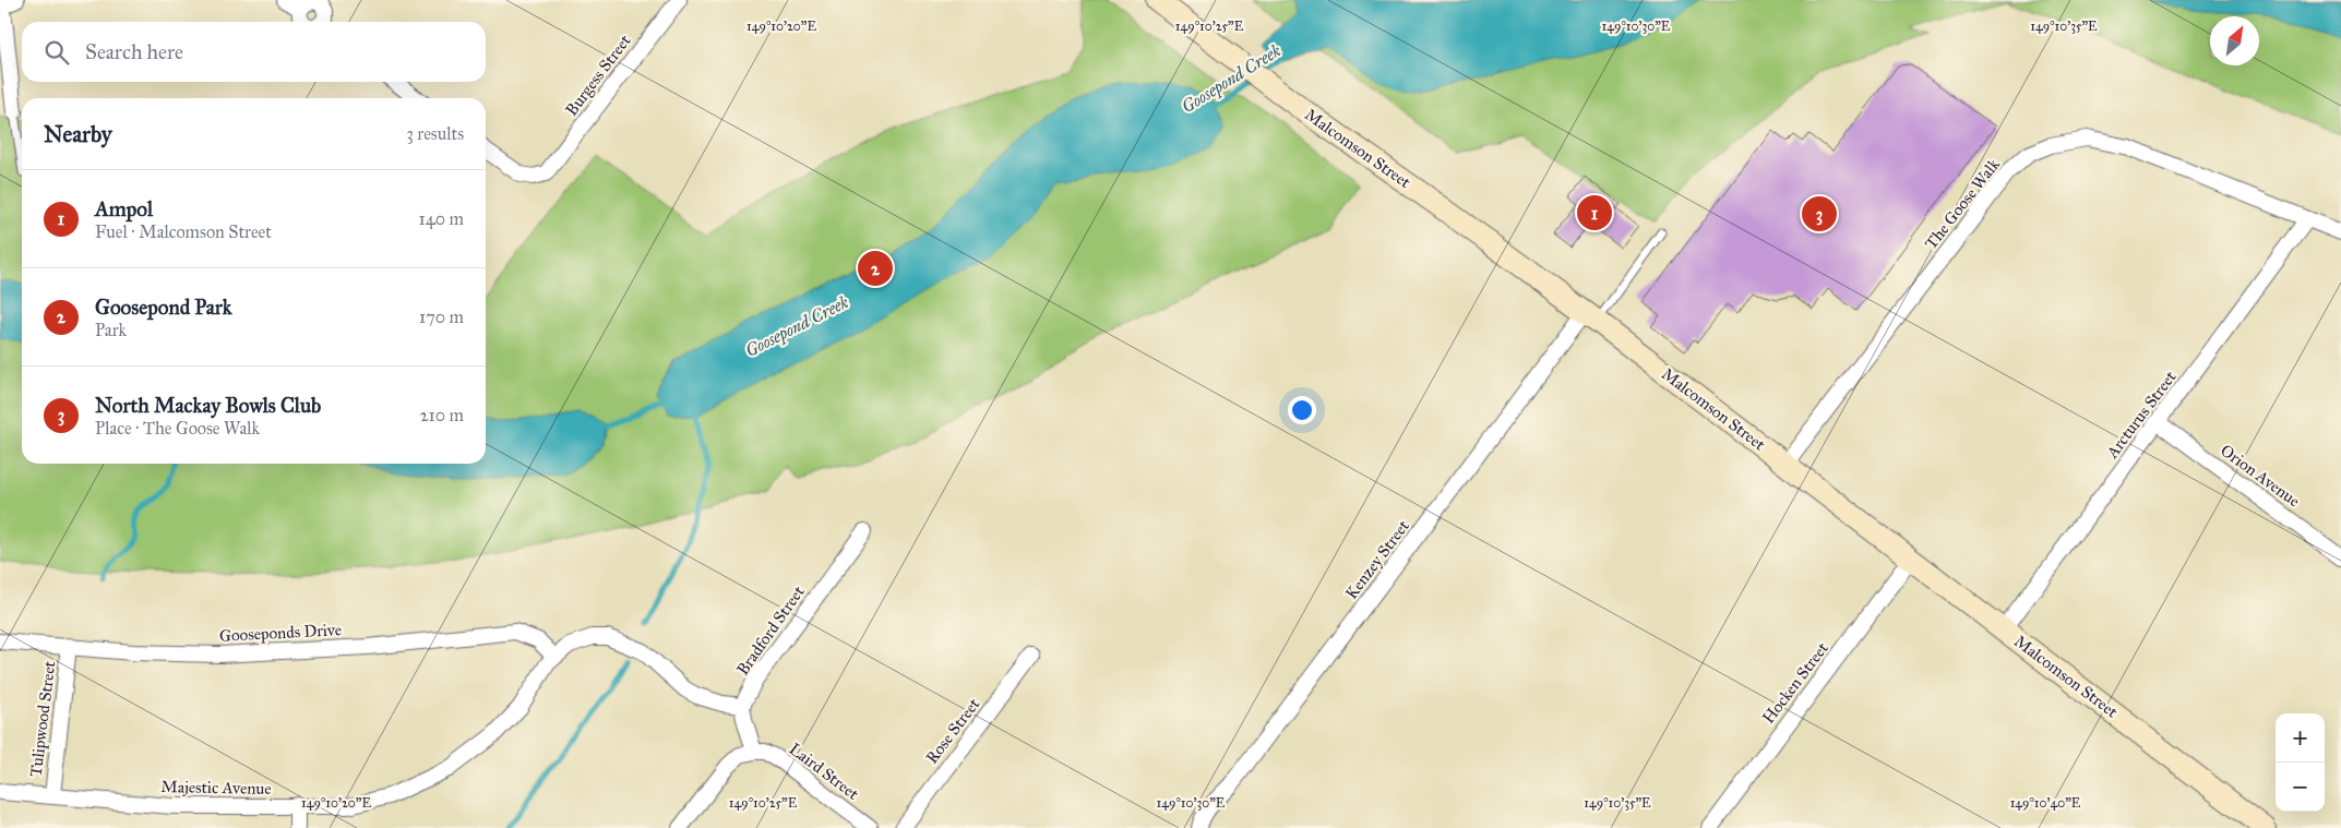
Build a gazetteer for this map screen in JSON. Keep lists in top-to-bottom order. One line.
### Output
{"streets":{"main road":["Malcomson Street"],"street":["Burgess Street","The Goose Walk","Arcturus Street","Orion Avenue","Kenzey Street","Bradford Street","Gooseponds Drive","Hocken Street","Tulipwood Street","Rose Street","Laird Street","Majestic Avenue"]},"crossings":[["Malcomson Street","The Goose Walk"],["Malcomson Street","Arcturus Street"],["Malcomson Street","Kenzey Street"],["Malcomson Street","Hocken Street"],["The Goose Walk","Arcturus Street"],["Arcturus Street","Orion Avenue"],["Bradford Street","Majestic Avenue"],["Gooseponds Drive","Tulipwood Street"],["Gooseponds Drive","Majestic Avenue"],["Tulipwood Street","Majestic Avenue"]],"water":["Goosepond Creek"],"north":"top right","page":{"search":"Search here","heading":["Nearby","3 results"],"list":[{"mark":"1","name":"Ampol","note":"Fuel · Malcomson Street","value":"140 m"},{"mark":"2","name":"Goosepond Park","note":"Park","value":"170 m"},{"mark":"3","name":"North Mackay Bowls Club","note":"Place · The Goose Walk","value":"210 m"}],"pins":["1","3","2"],"map_buttons":["+","−"]},"coordinates":["149°10'20\"E","149°10'25\"E","149°10'30\"E","149°10'35\"E","149°10'40\"E"]}
